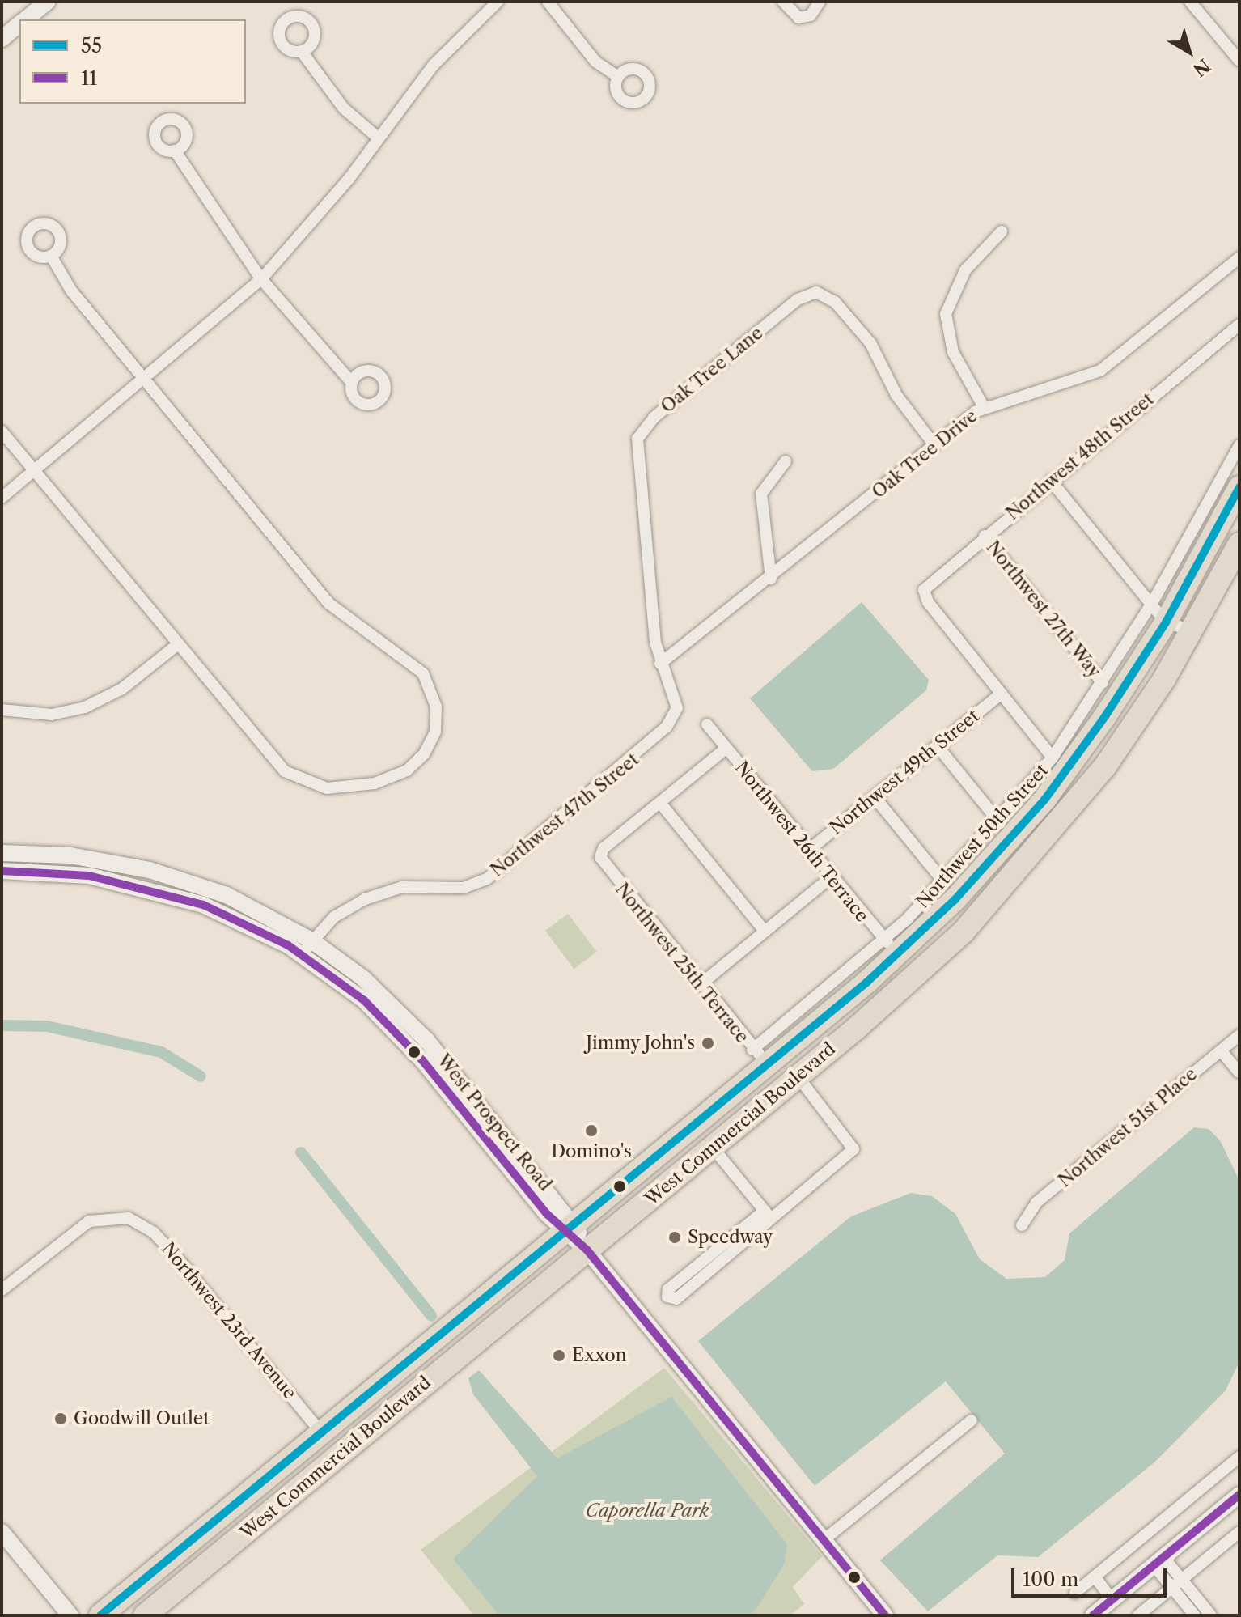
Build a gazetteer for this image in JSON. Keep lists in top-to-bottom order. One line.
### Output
{"streets":{"highway":["West Commercial Boulevard"],"main road":["West Prospect Road"],"street":["Oak Tree Lane","Oak Tree Drive","Northwest 48th Street","Northwest 27th Way","Northwest 49th Street","Northwest 47th Street","Northwest 50th Street","Northwest 26th Terrace","Northwest 25th Terrace","Northwest 51st Place","Northwest 23rd Avenue"]},"crossings":[["Oak Tree Lane","Oak Tree Drive"],["Oak Tree Lane","Northwest 47th Street"],["Oak Tree Drive","Northwest 47th Street"],["Northwest 48th Street","Northwest 27th Way"],["Northwest 48th Street","Northwest 49th Street"],["Northwest 27th Way","Northwest 50th Street"],["Northwest 49th Street","Northwest 26th Terrace"],["Northwest 47th Street","West Prospect Road"],["Northwest 50th Street","Northwest 26th Terrace"],["Northwest 50th Street","Northwest 25th Terrace"],["Northwest 50th Street","West Commercial Boulevard"],["Northwest 26th Terrace","West Commercial Boulevard"],["Northwest 25th Terrace","West Commercial Boulevard"],["West Prospect Road","West Commercial Boulevard"],["West Commercial Boulevard","Northwest 23rd Avenue"]],"parks":["Caporella Park"],"places":["Jimmy John's","Domino's","Speedway","Exxon","Goodwill Outlet"],"lines":["transit line 55","transit line 11"],"legend":["55","11"],"scale_bar":"100 m","north":"bottom right"}
